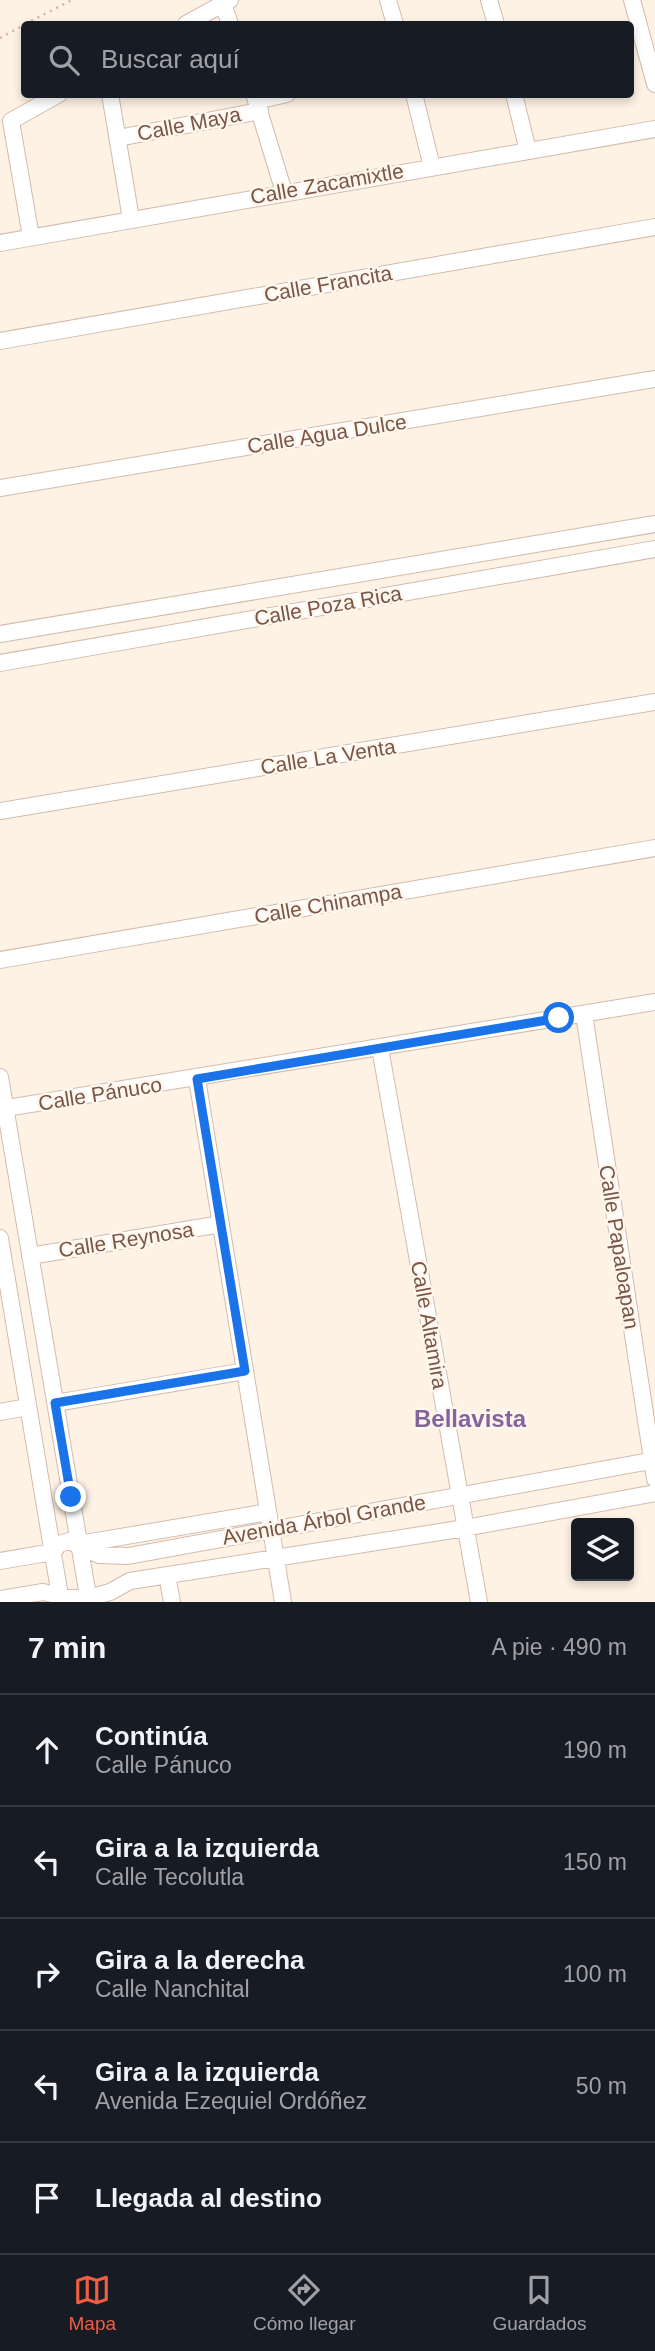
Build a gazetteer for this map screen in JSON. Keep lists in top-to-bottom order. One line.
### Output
{"streets":{"street":["Calle Maya","Calle Zacamixtle","Calle Francita","Calle Agua Dulce","Calle Poza Rica","Calle La Venta","Calle Chinampa","Calle Pánuco","Calle Reynosa","Calle Papaloapan","Calle Altamira","Avenida Árbol Grande"]},"crossings":[["Calle Pánuco","Calle Papaloapan"],["Calle Pánuco","Calle Altamira"],["Calle Papaloapan","Avenida Árbol Grande"],["Calle Altamira","Avenida Árbol Grande"]],"districts":["Bellavista"],"page":{"search":"Buscar aquí","heading":["7 min","A pie · 490 m"],"list":[["Continúa","Calle Pánuco","190 m"],["Gira a la izquierda","Calle Tecolutla","150 m"],["Gira a la derecha","Calle Nanchital","100 m"],["Gira a la izquierda","Avenida Ezequiel Ordóñez","50 m"],"Llegada al destino"],"nav":["Mapa","Cómo llegar","Guardados"]}}
